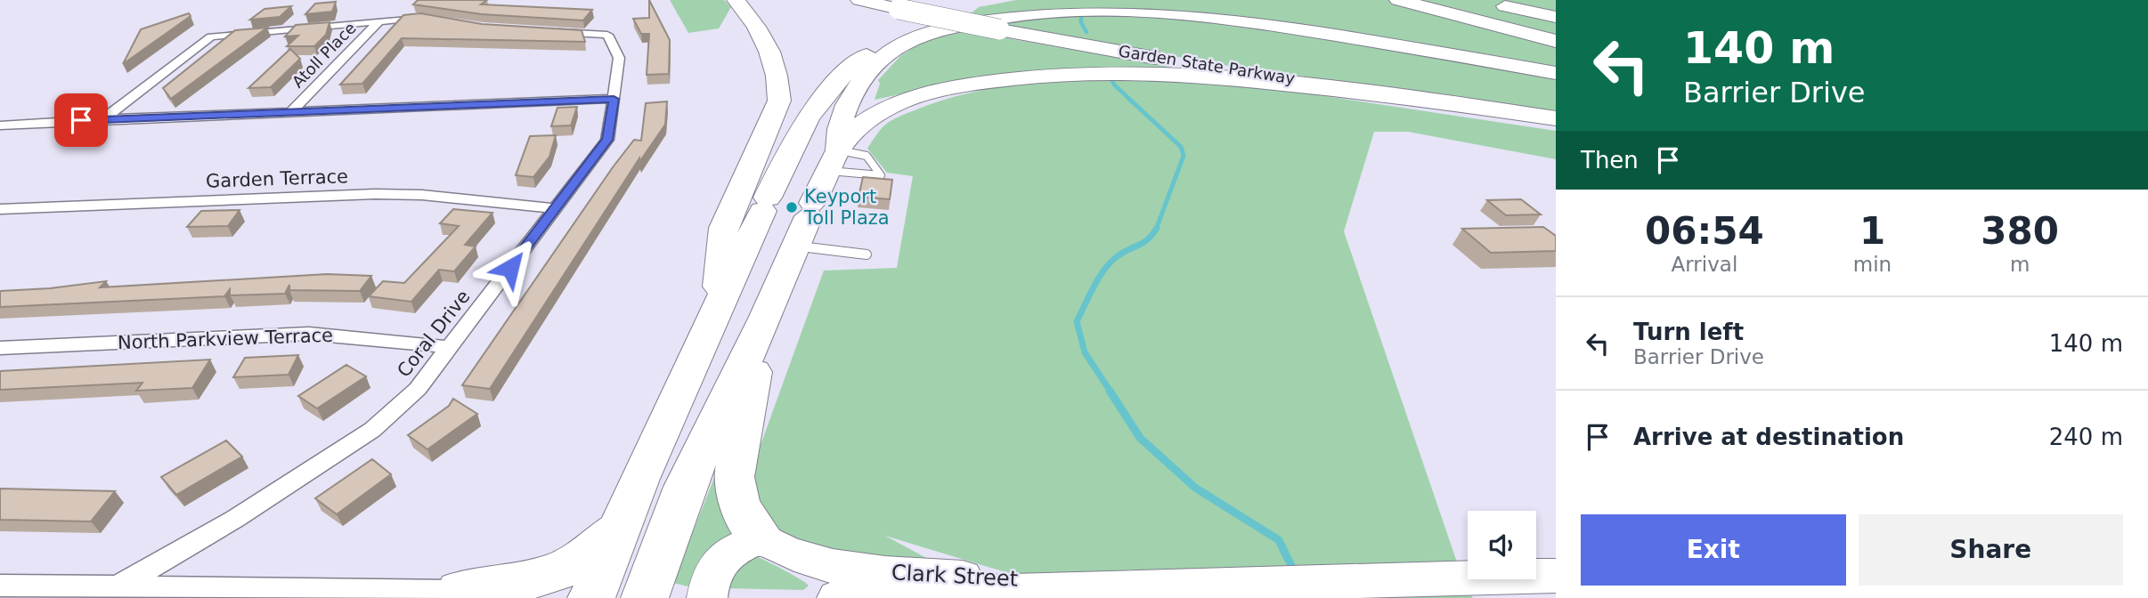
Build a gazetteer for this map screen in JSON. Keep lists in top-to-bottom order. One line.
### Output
{"streets":{"highway":["Garden State Parkway"],"main road":["Clark Street"],"street":["Atoll Place","Garden Terrace","Coral Drive","North Parkview Terrace"]},"crossings":[["Garden Terrace","Coral Drive"],["Coral Drive","North Parkview Terrace"]],"places":["Keyport Toll Plaza"],"page":{"turn":["140 m","Barrier Drive"],"then":"Then","eta":["06:54","Arrival","1","min","380","m"],"list":[{"name":"Turn left","note":"Barrier Drive","value":"140 m"},{"name":"Arrive at destination","value":"240 m"}],"buttons":["Exit","Share"]}}
